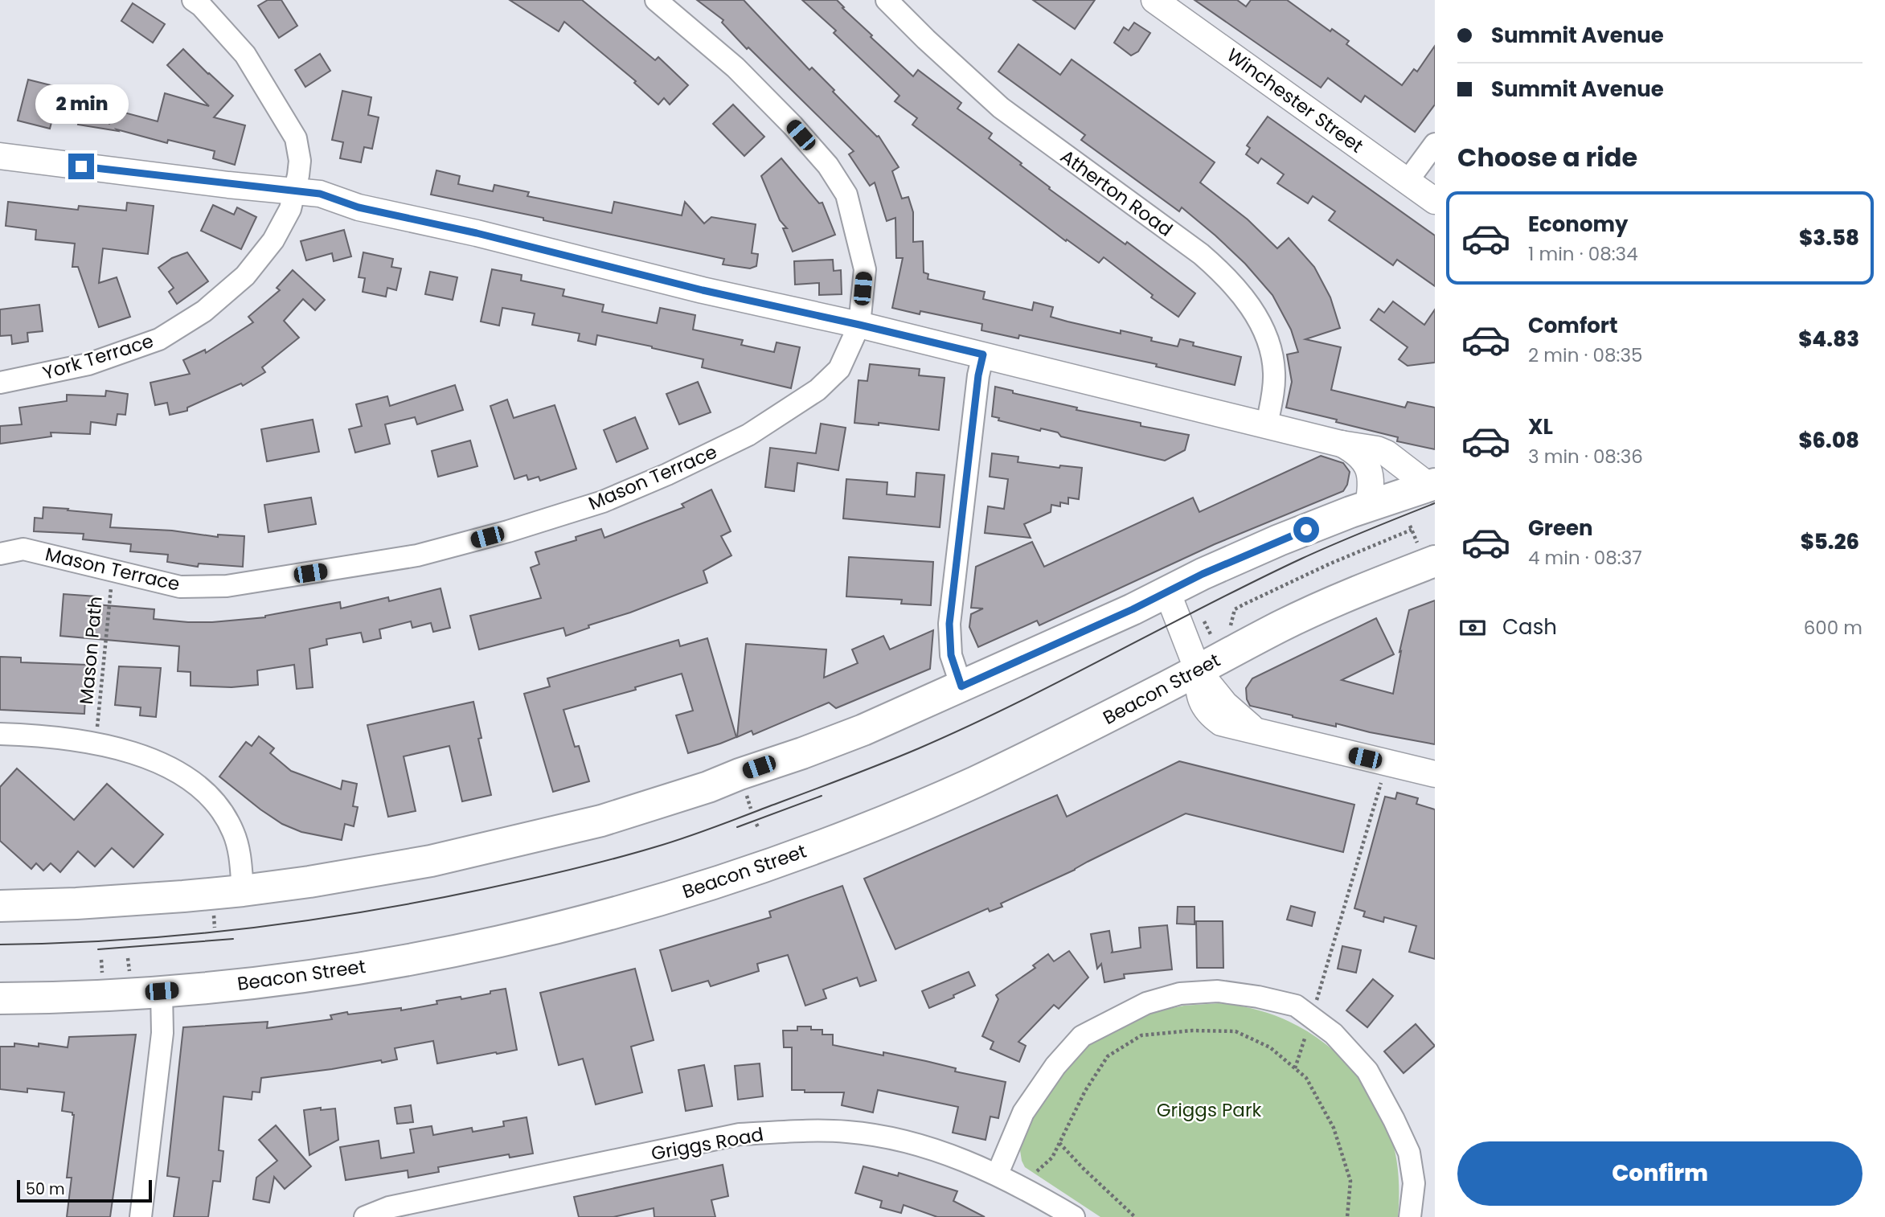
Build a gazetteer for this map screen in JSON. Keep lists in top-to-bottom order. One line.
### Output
{"streets":{"main road":["Beacon Street"],"street":["Winchester Street","Atherton Road","York Terrace","Mason Terrace","Griggs Road"],"path":["Mason Path"]},"crossings":[["Mason Terrace","Mason Path"]],"parks":["Griggs Park"],"scale_bar":"50 m","page":{"banner":["Summit Avenue","Summit Avenue"],"bubble":"2 min","heading":"Choose a ride","list":[{"name":"Economy","note":"1 min · 08:34","value":"$3.58"},{"name":"Comfort","note":"2 min · 08:35","value":"$4.83"},{"name":"XL","note":"3 min · 08:36","value":"$6.08"},{"name":"Green","note":"4 min · 08:37","value":"$5.26"}],"pay":["Cash","600 m"],"buttons":"Confirm","scale":"50 m"}}
